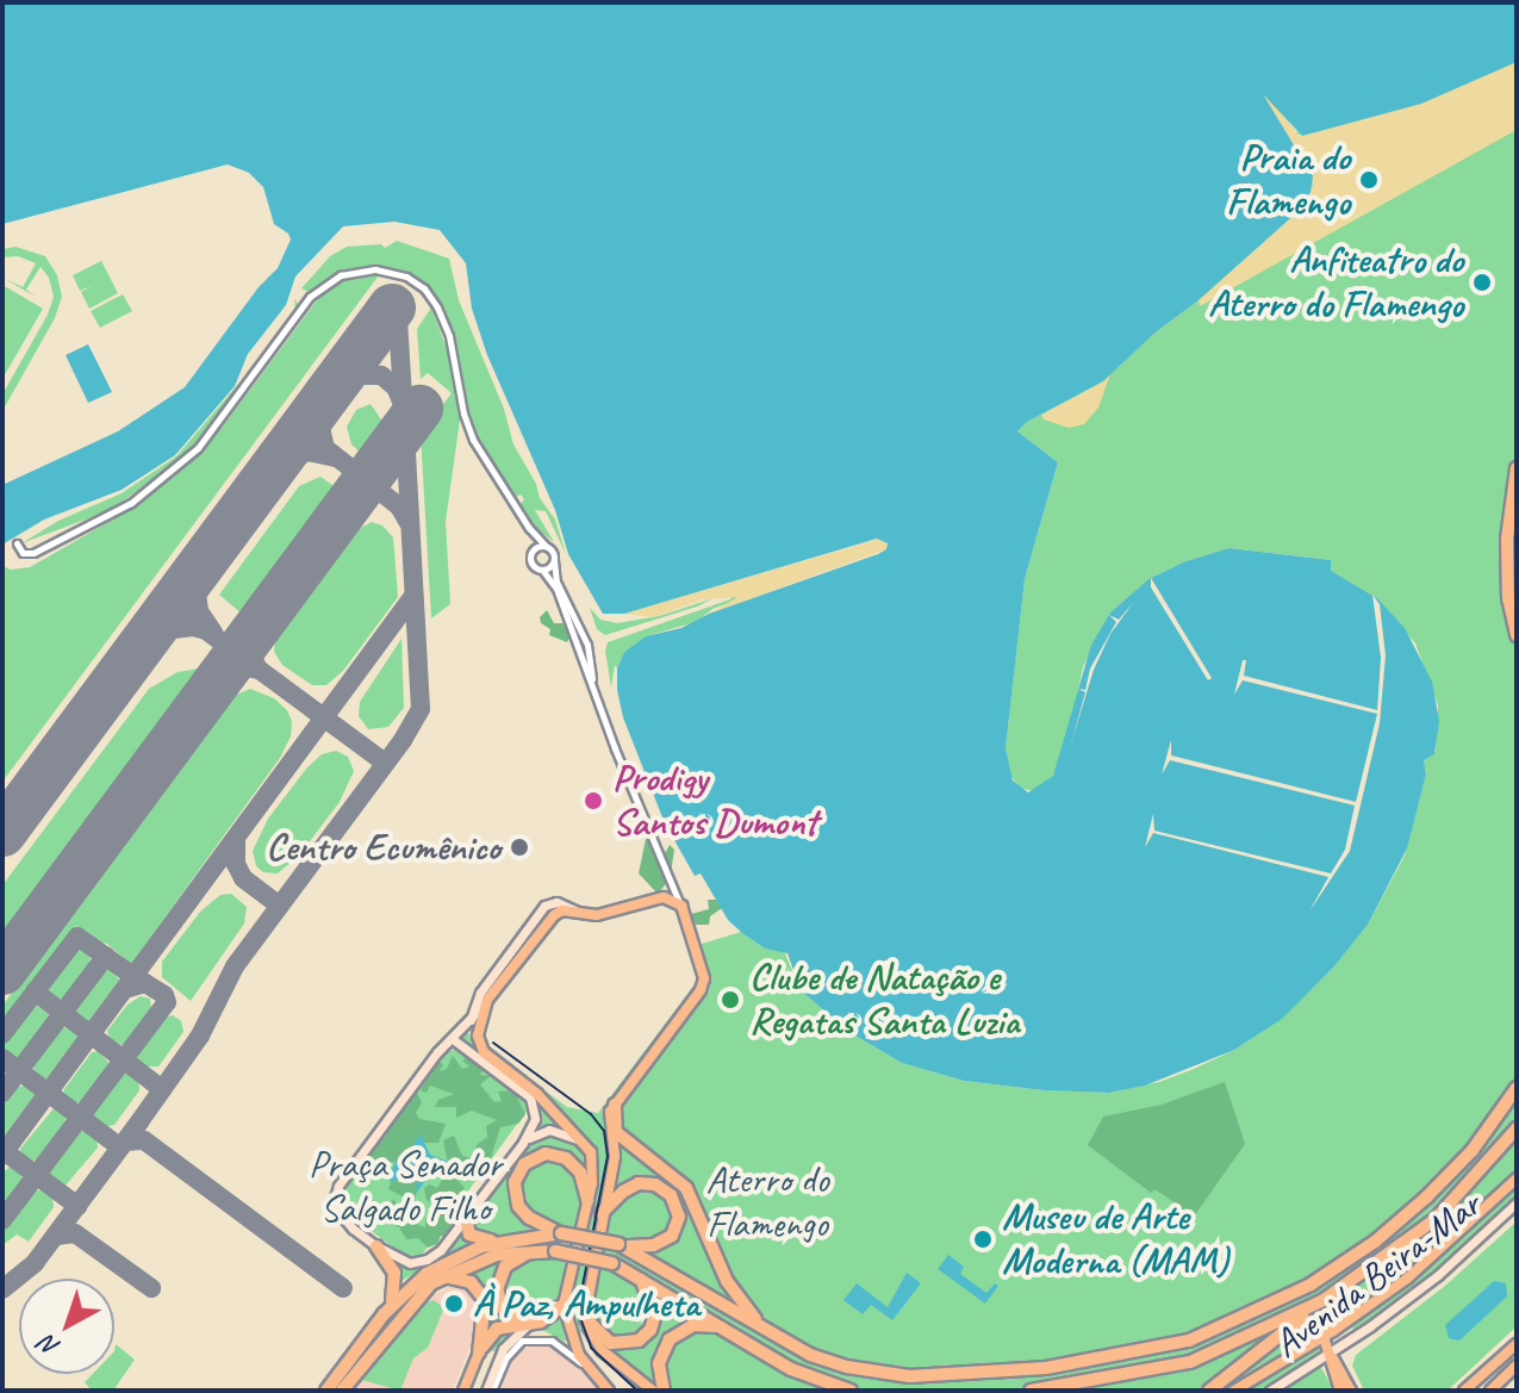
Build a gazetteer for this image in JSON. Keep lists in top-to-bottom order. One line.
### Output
{"streets":{"main road":["Avenida Beira-Mar"]},"parks":["Praça Senador Salgado Filho","Aterro do Flamengo"],"places":["Praia do Flamengo","Anfiteatro do Aterro do Flamengo","Prodigy Santos Dumont","Centro Ecumênico","Clube de Natação e Regatas Santa Luzia","Museu de Arte Moderna (MAM)","À Paz, Ampulheta"],"north":"bottom left"}
